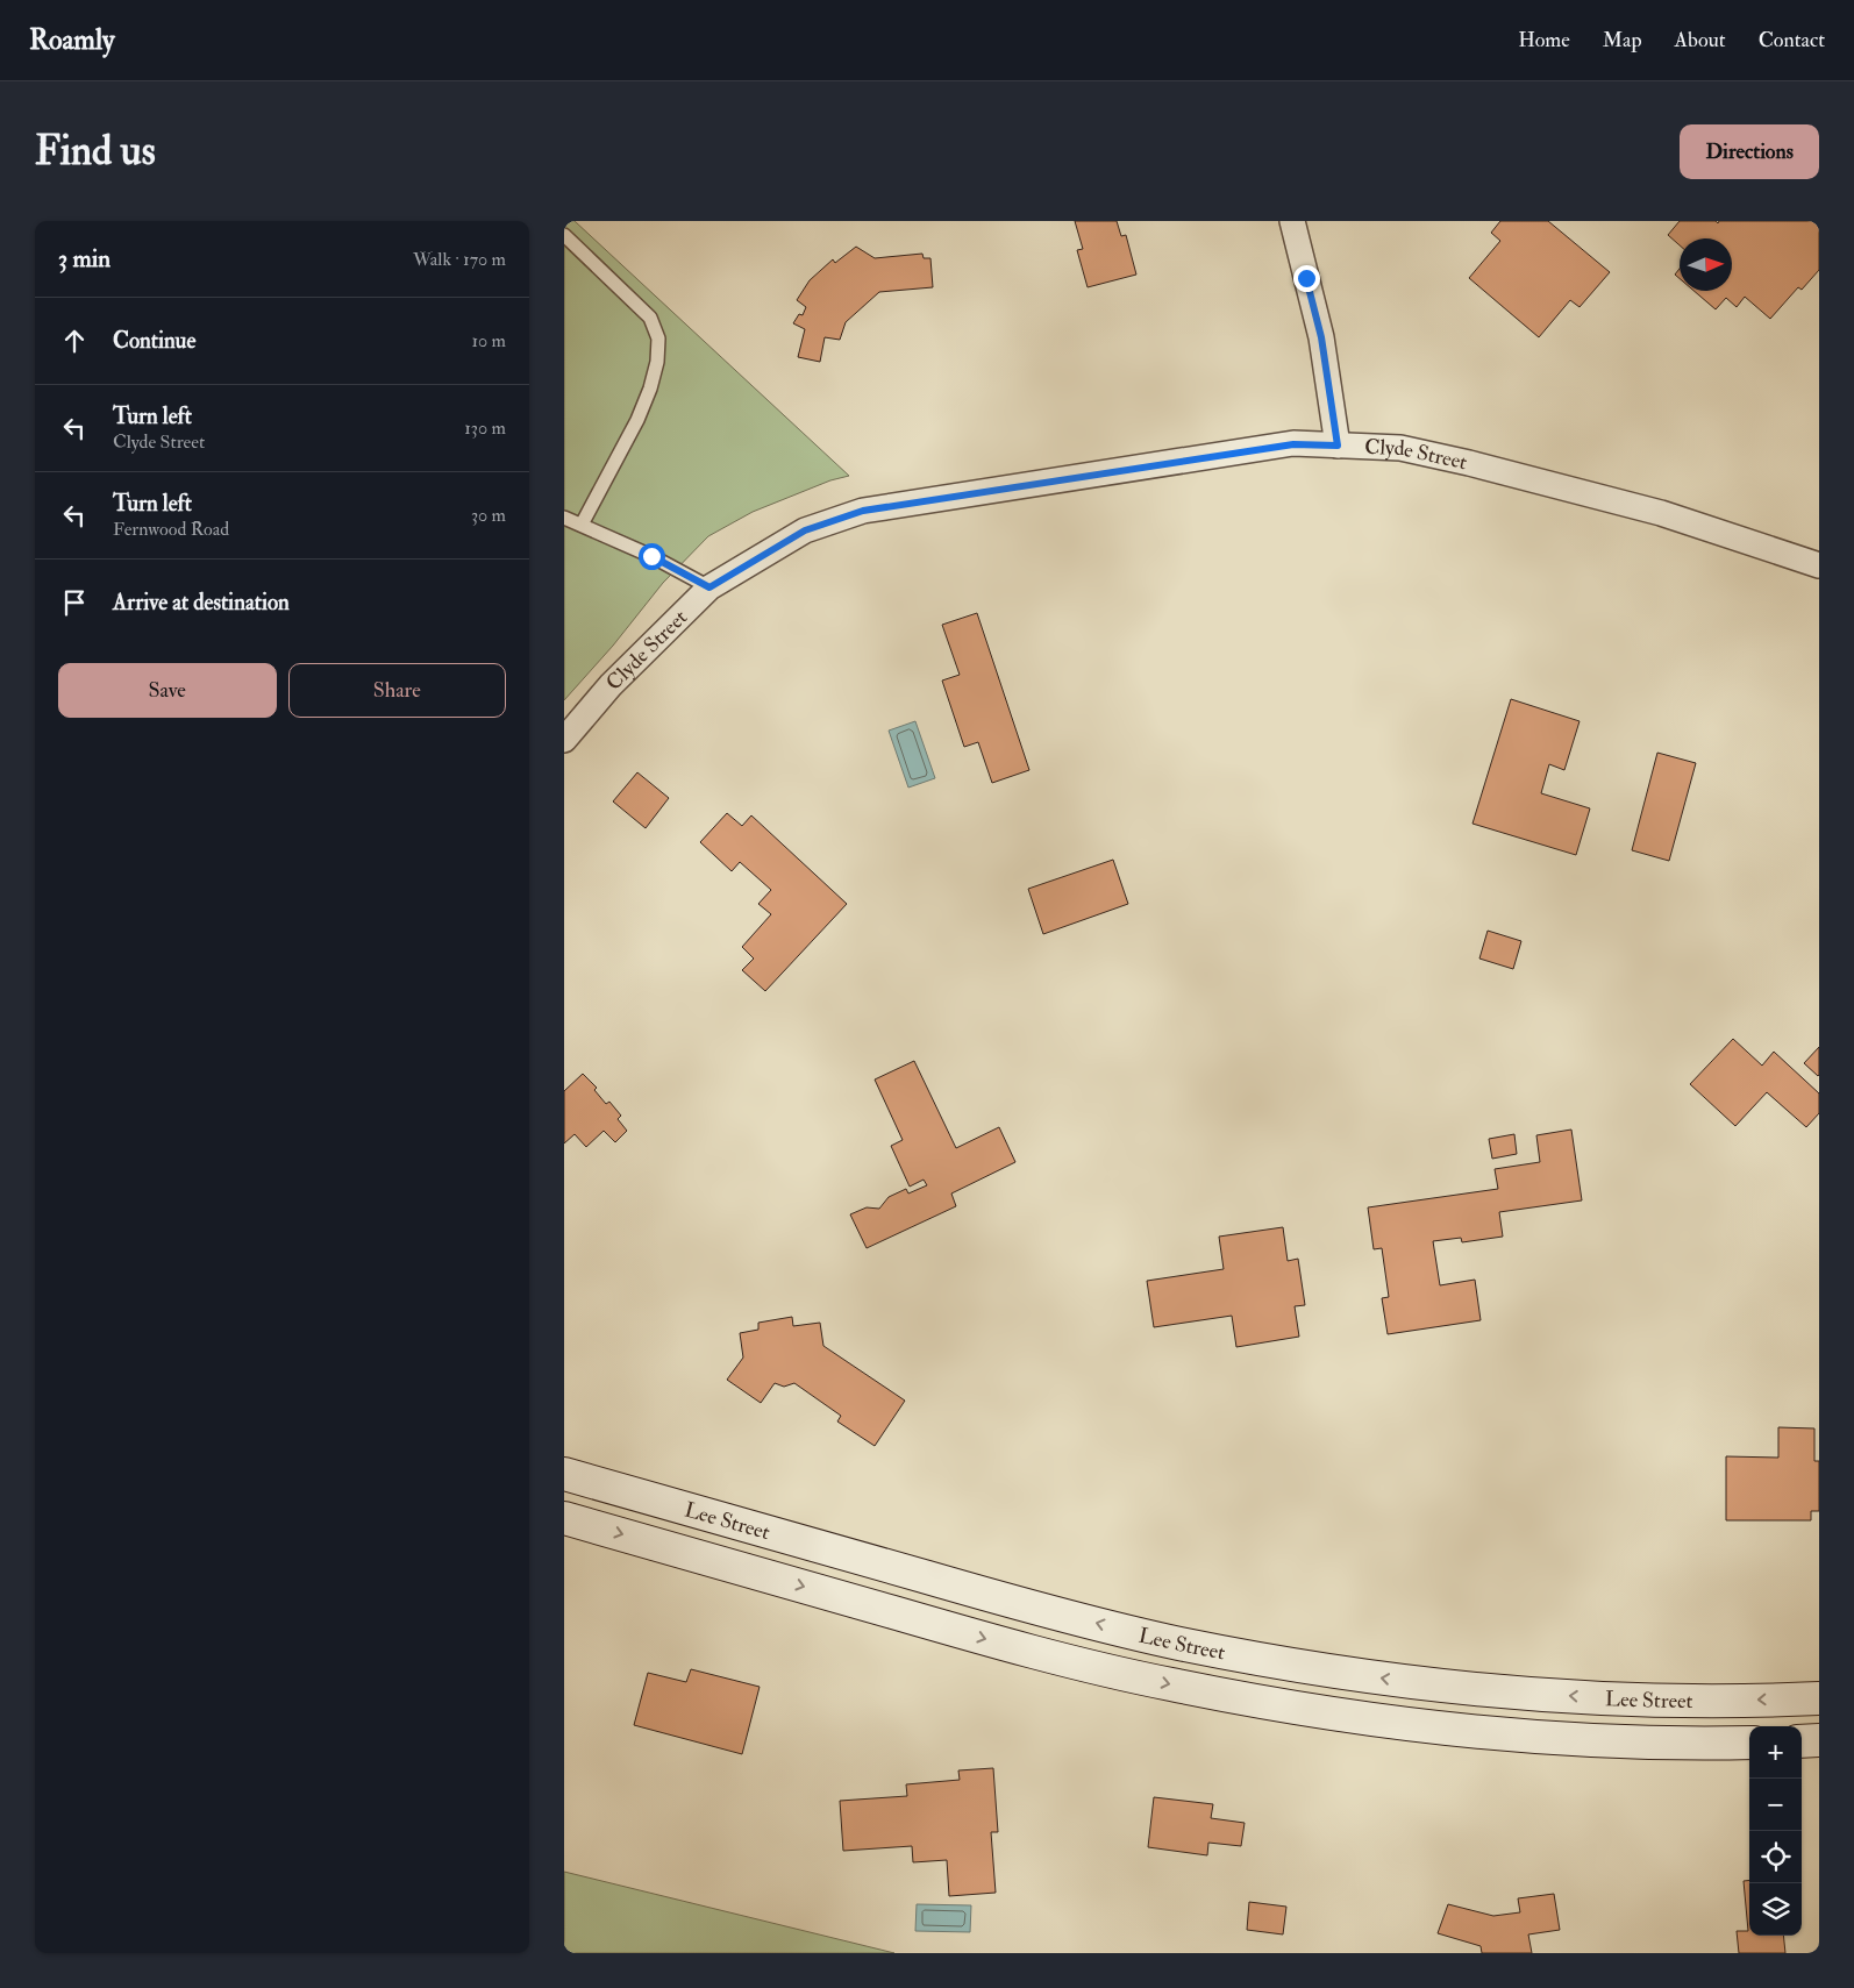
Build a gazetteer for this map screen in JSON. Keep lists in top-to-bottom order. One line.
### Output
{"streets":{"main road":["Lee Street"],"street":["Clyde Street"]},"north":"right","page":{"header":"Roamly","nav":["Home","Map","About","Contact"],"buttons":["Directions",["Save","Share"]],"title":"Find us","heading":["3 min","Walk · 170 m"],"list":[["Continue","10 m"],["Turn left","Clyde Street","130 m"],["Turn left","Fernwood Road","30 m"],"Arrive at destination"],"map_buttons":["+","−"]}}
